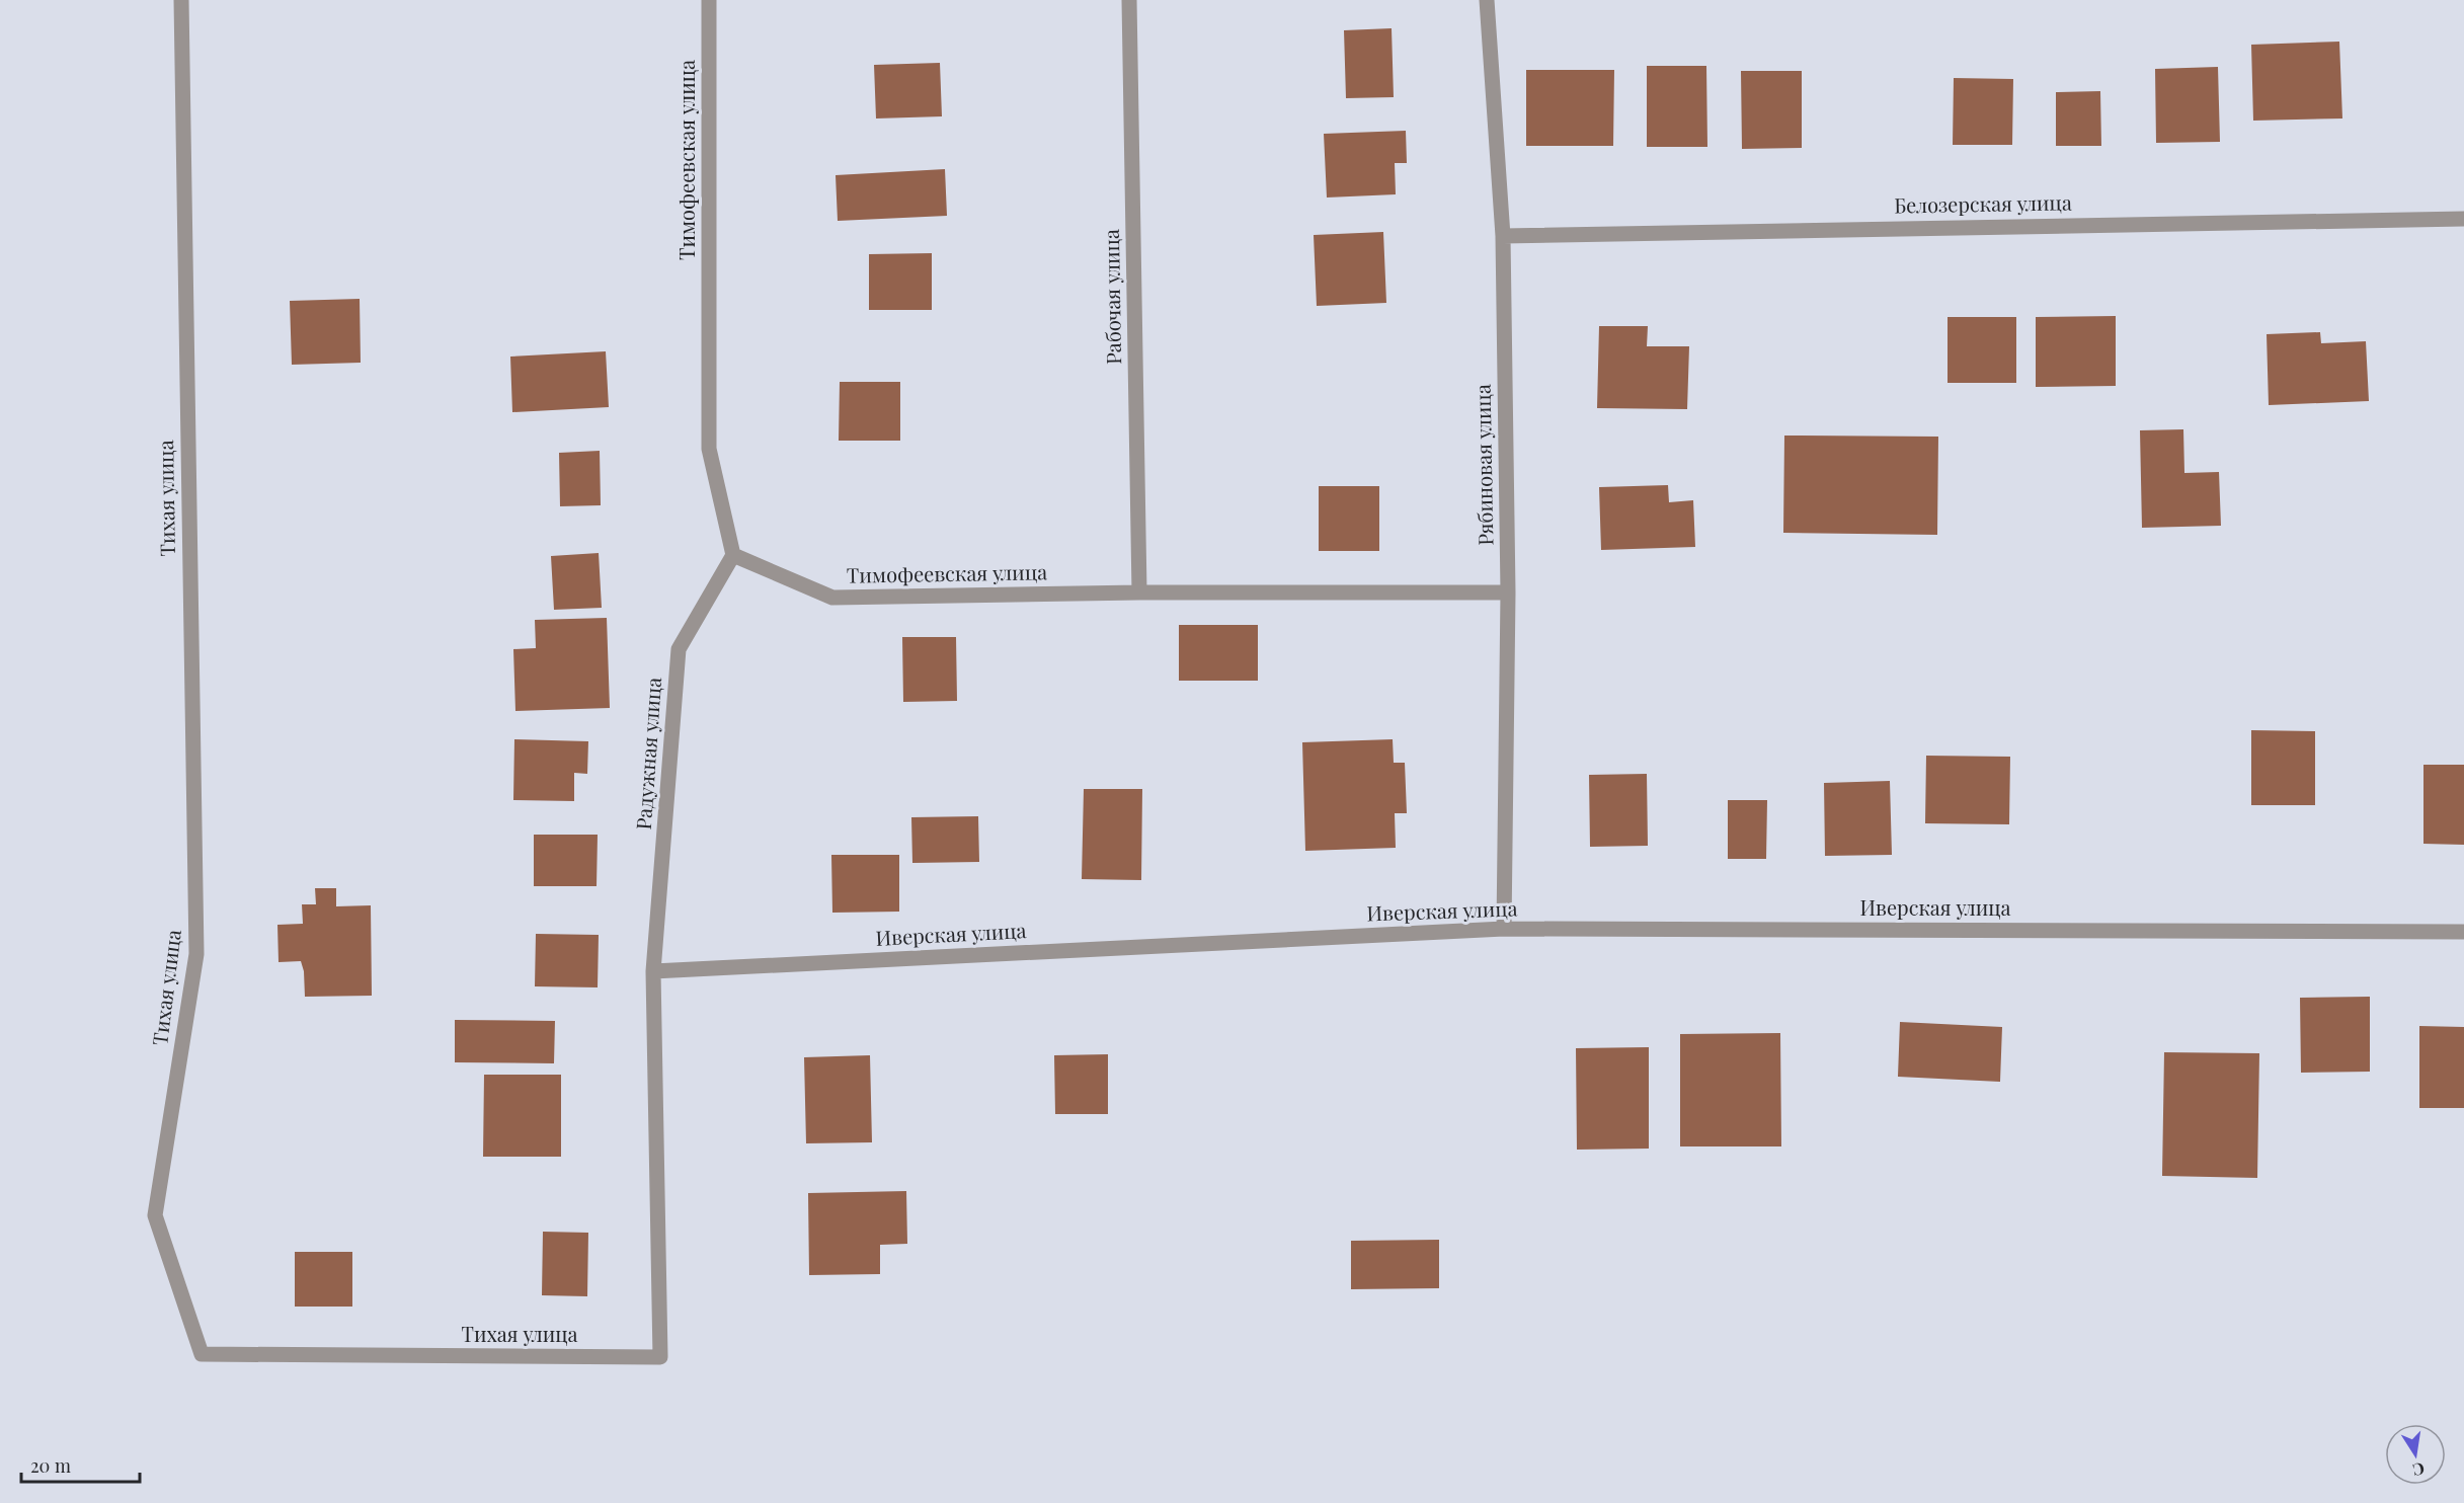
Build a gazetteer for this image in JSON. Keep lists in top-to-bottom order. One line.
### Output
{"streets":{"street":["Тимофеевская улица","Белозерская улица","Рабочая улица","Рябиновая улица","Тихая улица","Радужная улица","Иверская улица"]},"crossings":[["Тимофеевская улица","Рабочая улица"],["Тимофеевская улица","Рябиновая улица"],["Тимофеевская улица","Радужная улица"],["Белозерская улица","Рябиновая улица"],["Рябиновая улица","Иверская улица"],["Тихая улица","Радужная улица"],["Тихая улица","Иверская улица"],["Радужная улица","Иверская улица"]],"scale_bar":"20 m","north":"bottom"}
